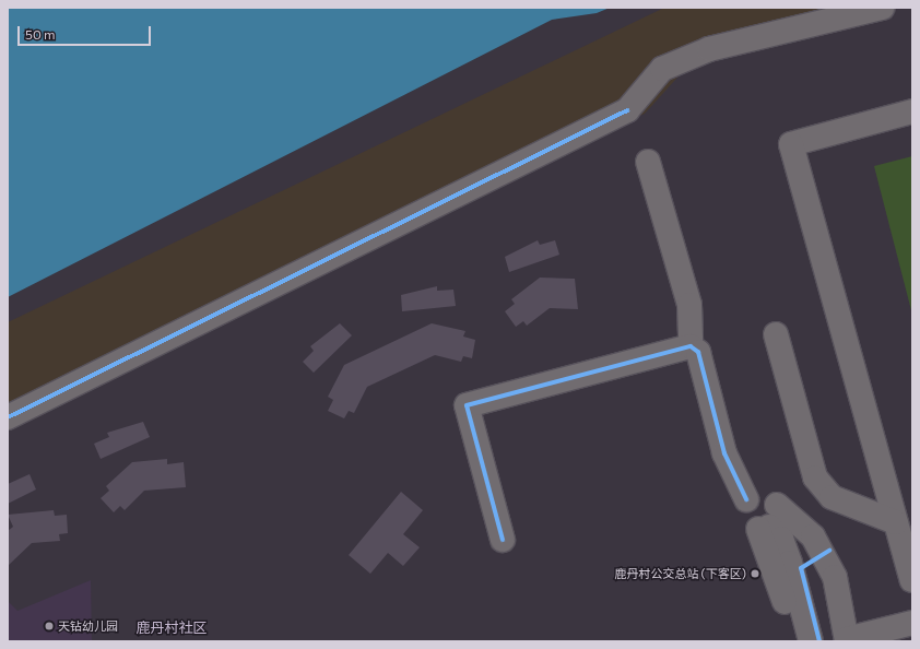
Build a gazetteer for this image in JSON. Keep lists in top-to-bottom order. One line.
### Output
{"districts":["鹿丹村社区"],"places":["鹿丹村公交总站 (下客区)","天钻幼儿园"],"scale_bar":"50 m"}
